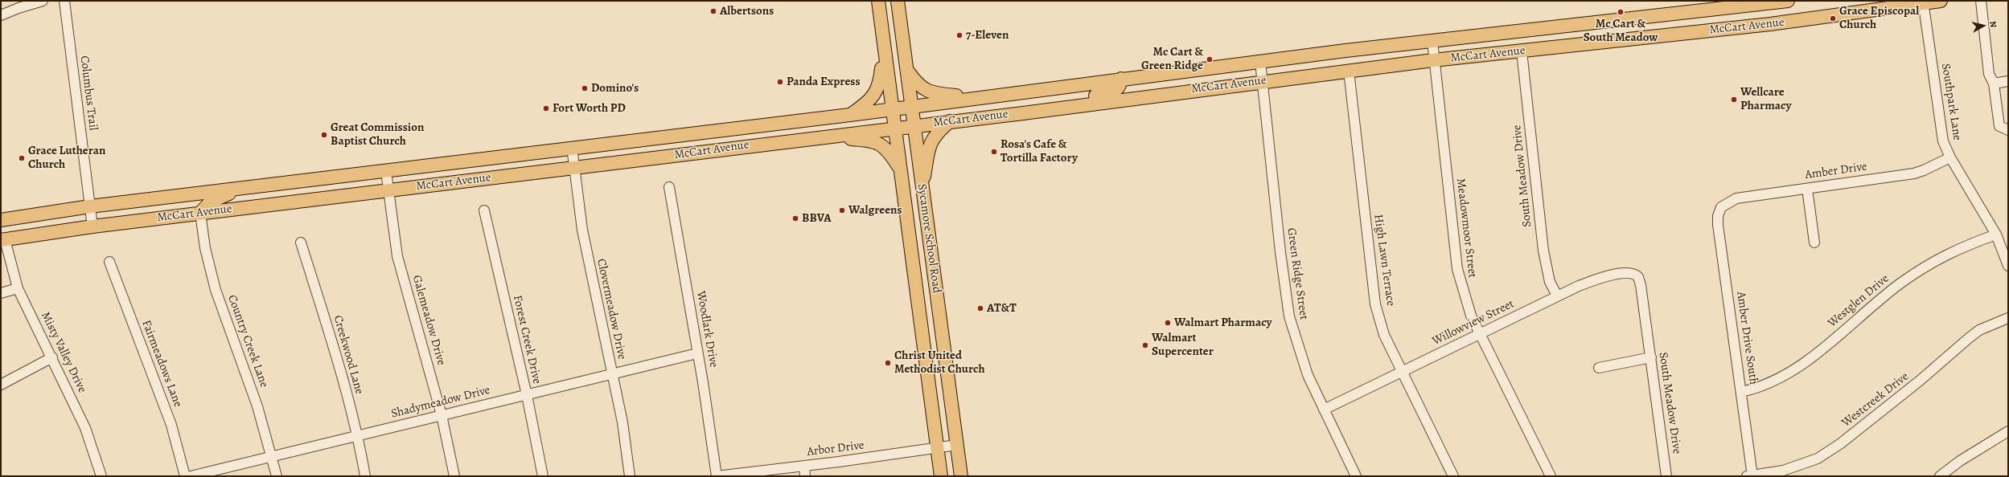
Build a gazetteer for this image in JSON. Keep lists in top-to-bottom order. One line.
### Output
{"streets":{"main road":["McCart Avenue","Sycamore School Road"],"street":["Columbus Trail","Southpark Lane","Amber Drive","South Meadow Drive","Meadowmoor Street","High Lawn Terrace","Green Ridge Street","Westglen Drive","Clovermeadow Drive","Galemeadow Drive","Willowview Street","Woodlark Drive","Amber Drive South","Forest Creek Drive","Country Creek Lane","Misty Valley Drive","Creekwood Lane","Fairmeadows Lane","Westcreek Drive","Shadymeadow Drive","Arbor Drive"]},"crossings":[["McCart Avenue","Columbus Trail"],["McCart Avenue","Southpark Lane"],["McCart Avenue","South Meadow Drive"],["McCart Avenue","Meadowmoor Street"],["McCart Avenue","Sycamore School Road"],["McCart Avenue","High Lawn Terrace"],["McCart Avenue","Green Ridge Street"],["McCart Avenue","Clovermeadow Drive"],["McCart Avenue","Galemeadow Drive"],["McCart Avenue","Country Creek Lane"],["McCart Avenue","Misty Valley Drive"],["Southpark Lane","Amber Drive"],["Southpark Lane","Westglen Drive"],["Amber Drive","Amber Drive South"],["South Meadow Drive","Willowview Street"],["Meadowmoor Street","Willowview Street"],["Sycamore School Road","Arbor Drive"],["High Lawn Terrace","Willowview Street"],["Green Ridge Street","Willowview Street"],["Westglen Drive","Amber Drive South"],["Clovermeadow Drive","Shadymeadow Drive"],["Galemeadow Drive","Shadymeadow Drive"],["Woodlark Drive","Shadymeadow Drive"],["Woodlark Drive","Arbor Drive"],["Amber Drive South","Westcreek Drive"],["Forest Creek Drive","Shadymeadow Drive"],["Country Creek Lane","Shadymeadow Drive"],["Creekwood Lane","Shadymeadow Drive"]],"places":["Albertsons","Mc Cart & South Meadow","Grace Episcopal Church","7-Eleven","Mc Cart & Green Ridge","Panda Express","Domino's","Wellcare Pharmacy","Fort Worth PD","Great Commission Baptist Church","Rosa's Cafe & Tortilla Factory","Grace Lutheran Church","Walgreens","BBVA","AT&T","Walmart Pharmacy","Walmart Supercenter","Christ United Methodist Church"],"north":"right"}
